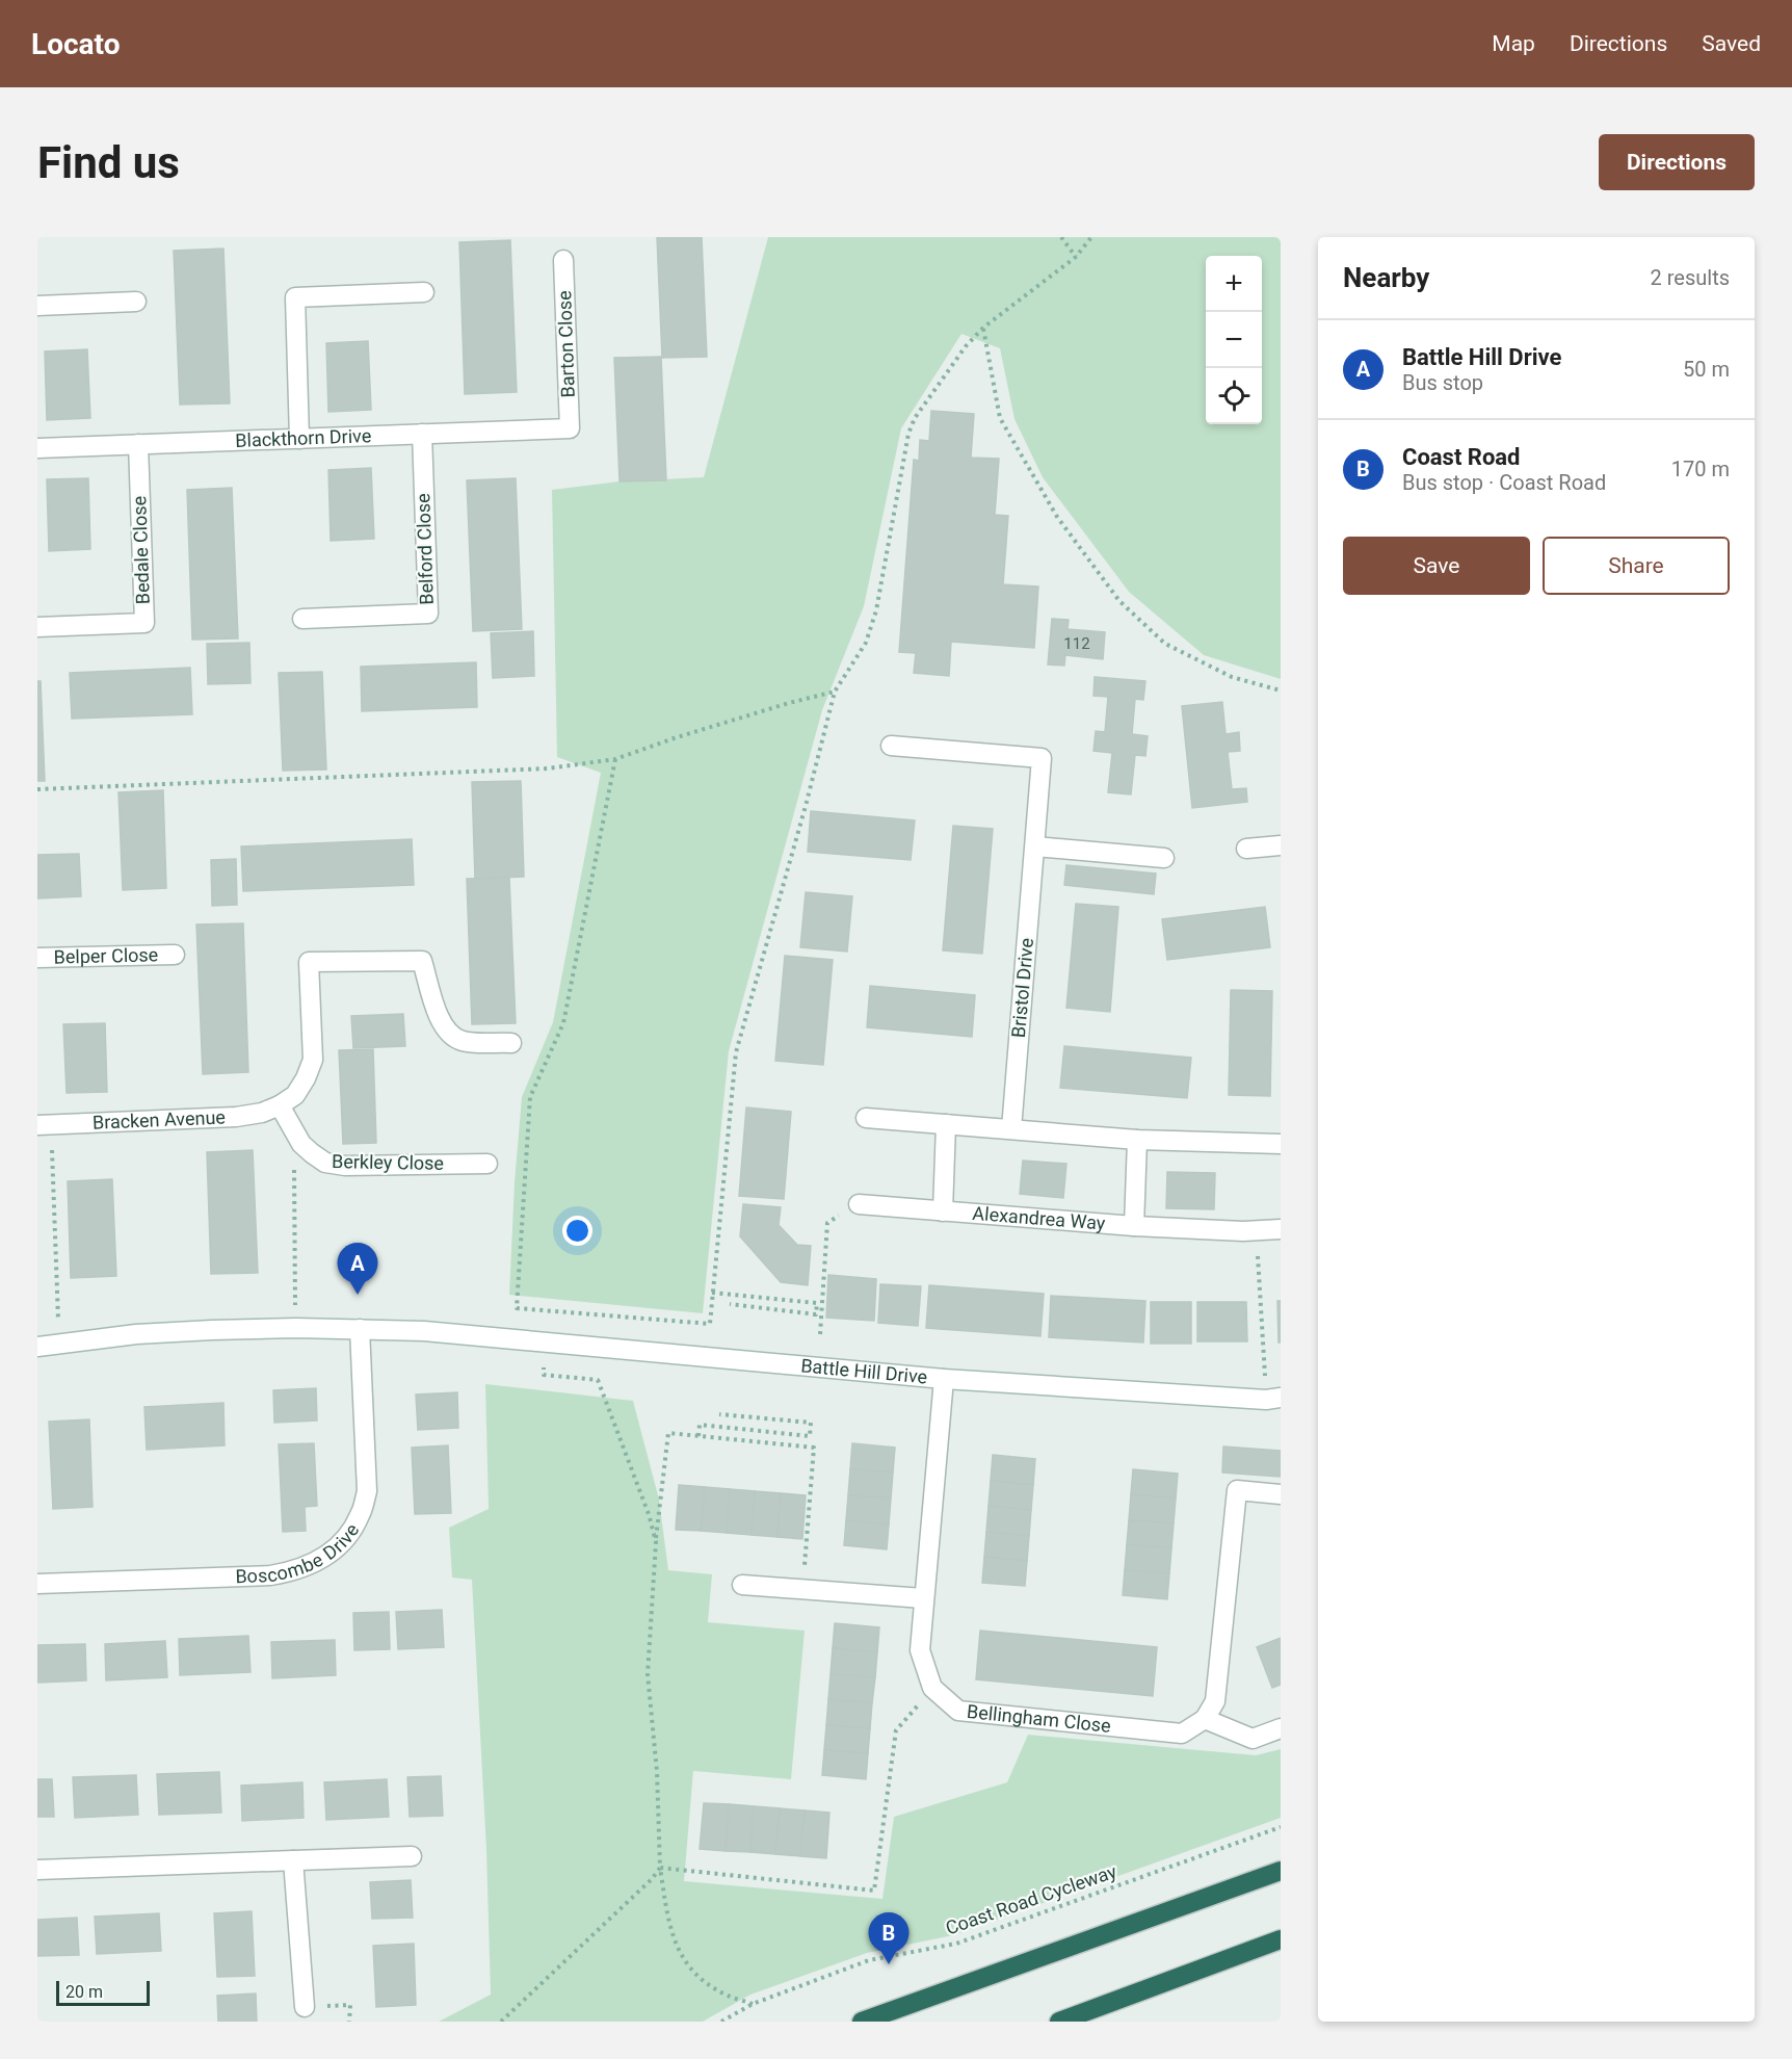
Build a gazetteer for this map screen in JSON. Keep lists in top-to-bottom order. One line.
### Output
{"streets":{"street":["Barton Close","Blackthorn Drive","Belford Close","Bedale Close","Belper Close","Bristol Drive","Bracken Avenue","Berkley Close","Alexandrea Way","Battle Hill Drive","Boscombe Drive","Bellingham Close"],"path":["Coast Road Cycleway"]},"crossings":[["Barton Close","Blackthorn Drive"],["Blackthorn Drive","Belford Close"],["Blackthorn Drive","Bedale Close"],["Bracken Avenue","Berkley Close"],["Battle Hill Drive","Boscombe Drive"]],"house_numbers":["112"],"scale_bar":"20 m","page":{"header":"Locato","nav":["Map","Directions","Saved"],"buttons":["Directions",["Save","Share"]],"title":"Find us","heading":["Nearby","2 results"],"map_buttons":["+","−"],"list":[{"mark":"A","name":"Battle Hill Drive","note":"Bus stop","value":"50 m"},{"mark":"B","name":"Coast Road","note":"Bus stop · Coast Road","value":"170 m"}],"pins":["A","B"],"scale":"20 m"}}
